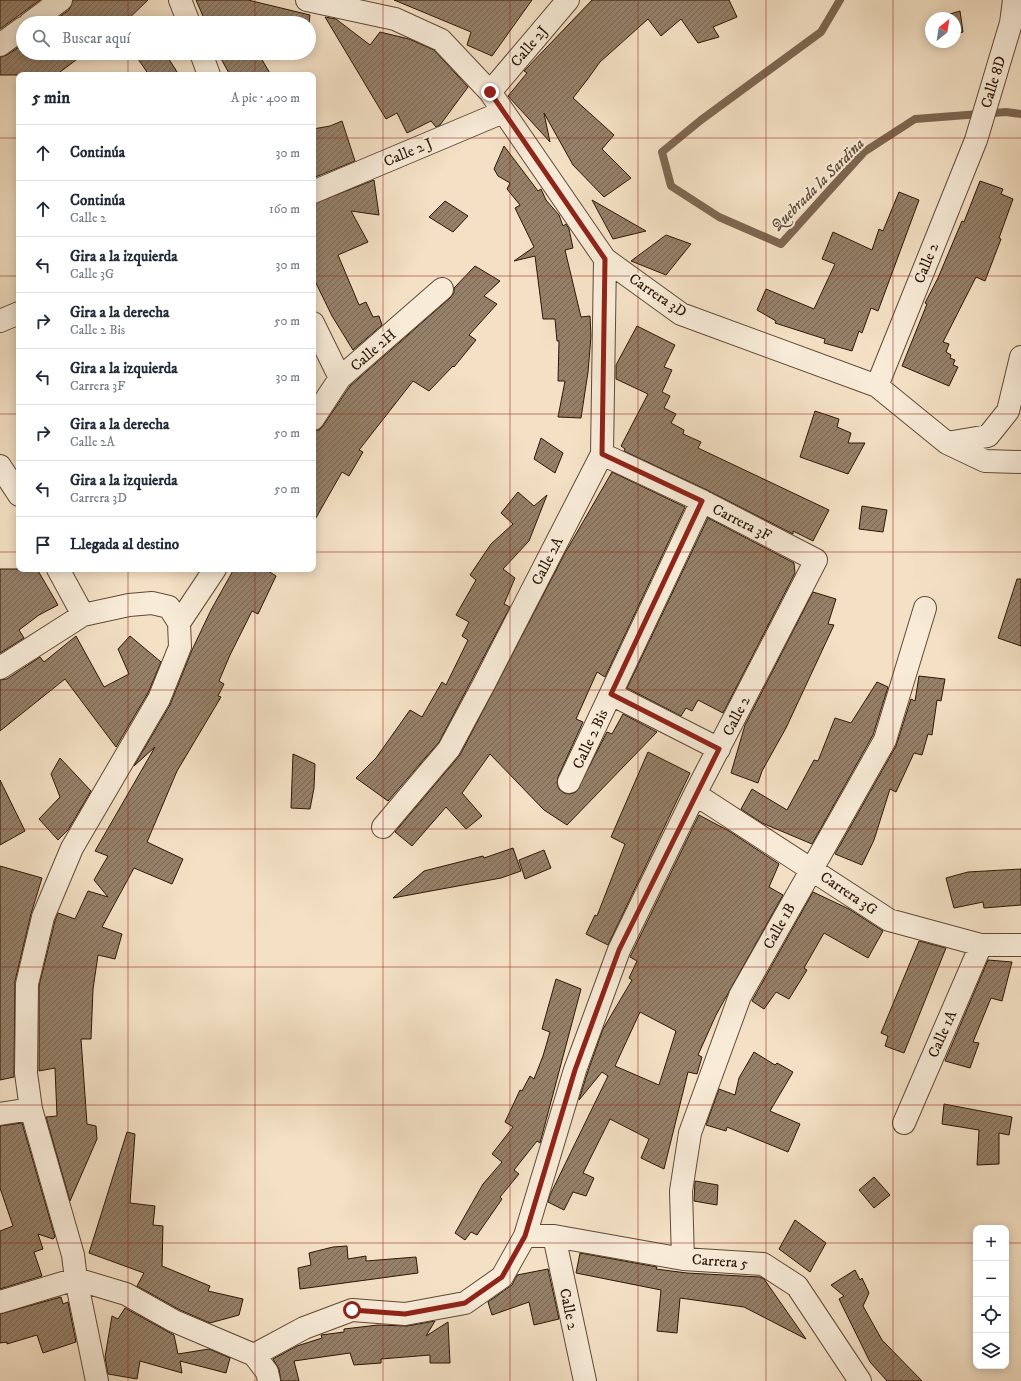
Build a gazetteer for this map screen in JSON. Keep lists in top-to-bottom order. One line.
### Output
{"streets":{"street":["Calle 2J","Calle 8D","Calle 2 J","Calle 2","Carrera 3D","Calle 2H","Carrera 3F","Calle 2A","Calle 2 Bis","Carrera 3G","Calle 1B","Calle 1A","Carrera 5"]},"crossings":[["Calle 2J","Carrera 3D"],["Calle 8D","Calle 2"],["Calle 2 J","Carrera 3D"],["Calle 2","Carrera 3D"],["Calle 2","Carrera 3F"],["Calle 2","Carrera 3G"],["Calle 2","Carrera 5"],["Carrera 3D","Calle 2A"],["Carrera 3F","Calle 2A"],["Carrera 3F","Calle 2 Bis"],["Carrera 3G","Calle 1B"],["Carrera 3G","Calle 1A"],["Calle 1B","Carrera 5"]],"water":["Quebrada la Sardina"],"north":"top right","page":{"search":"Buscar aquí","heading":["5 min","A pie · 400 m"],"list":[["Continúa","30 m"],["Continúa","Calle 2","160 m"],["Gira a la izquierda","Calle 3G","30 m"],["Gira a la derecha","Calle 2 Bis","50 m"],["Gira a la izquierda","Carrera 3F","30 m"],["Gira a la derecha","Calle 2A","50 m"],["Gira a la izquierda","Carrera 3D","50 m"],"Llegada al destino"],"map_buttons":["+","−"]}}
